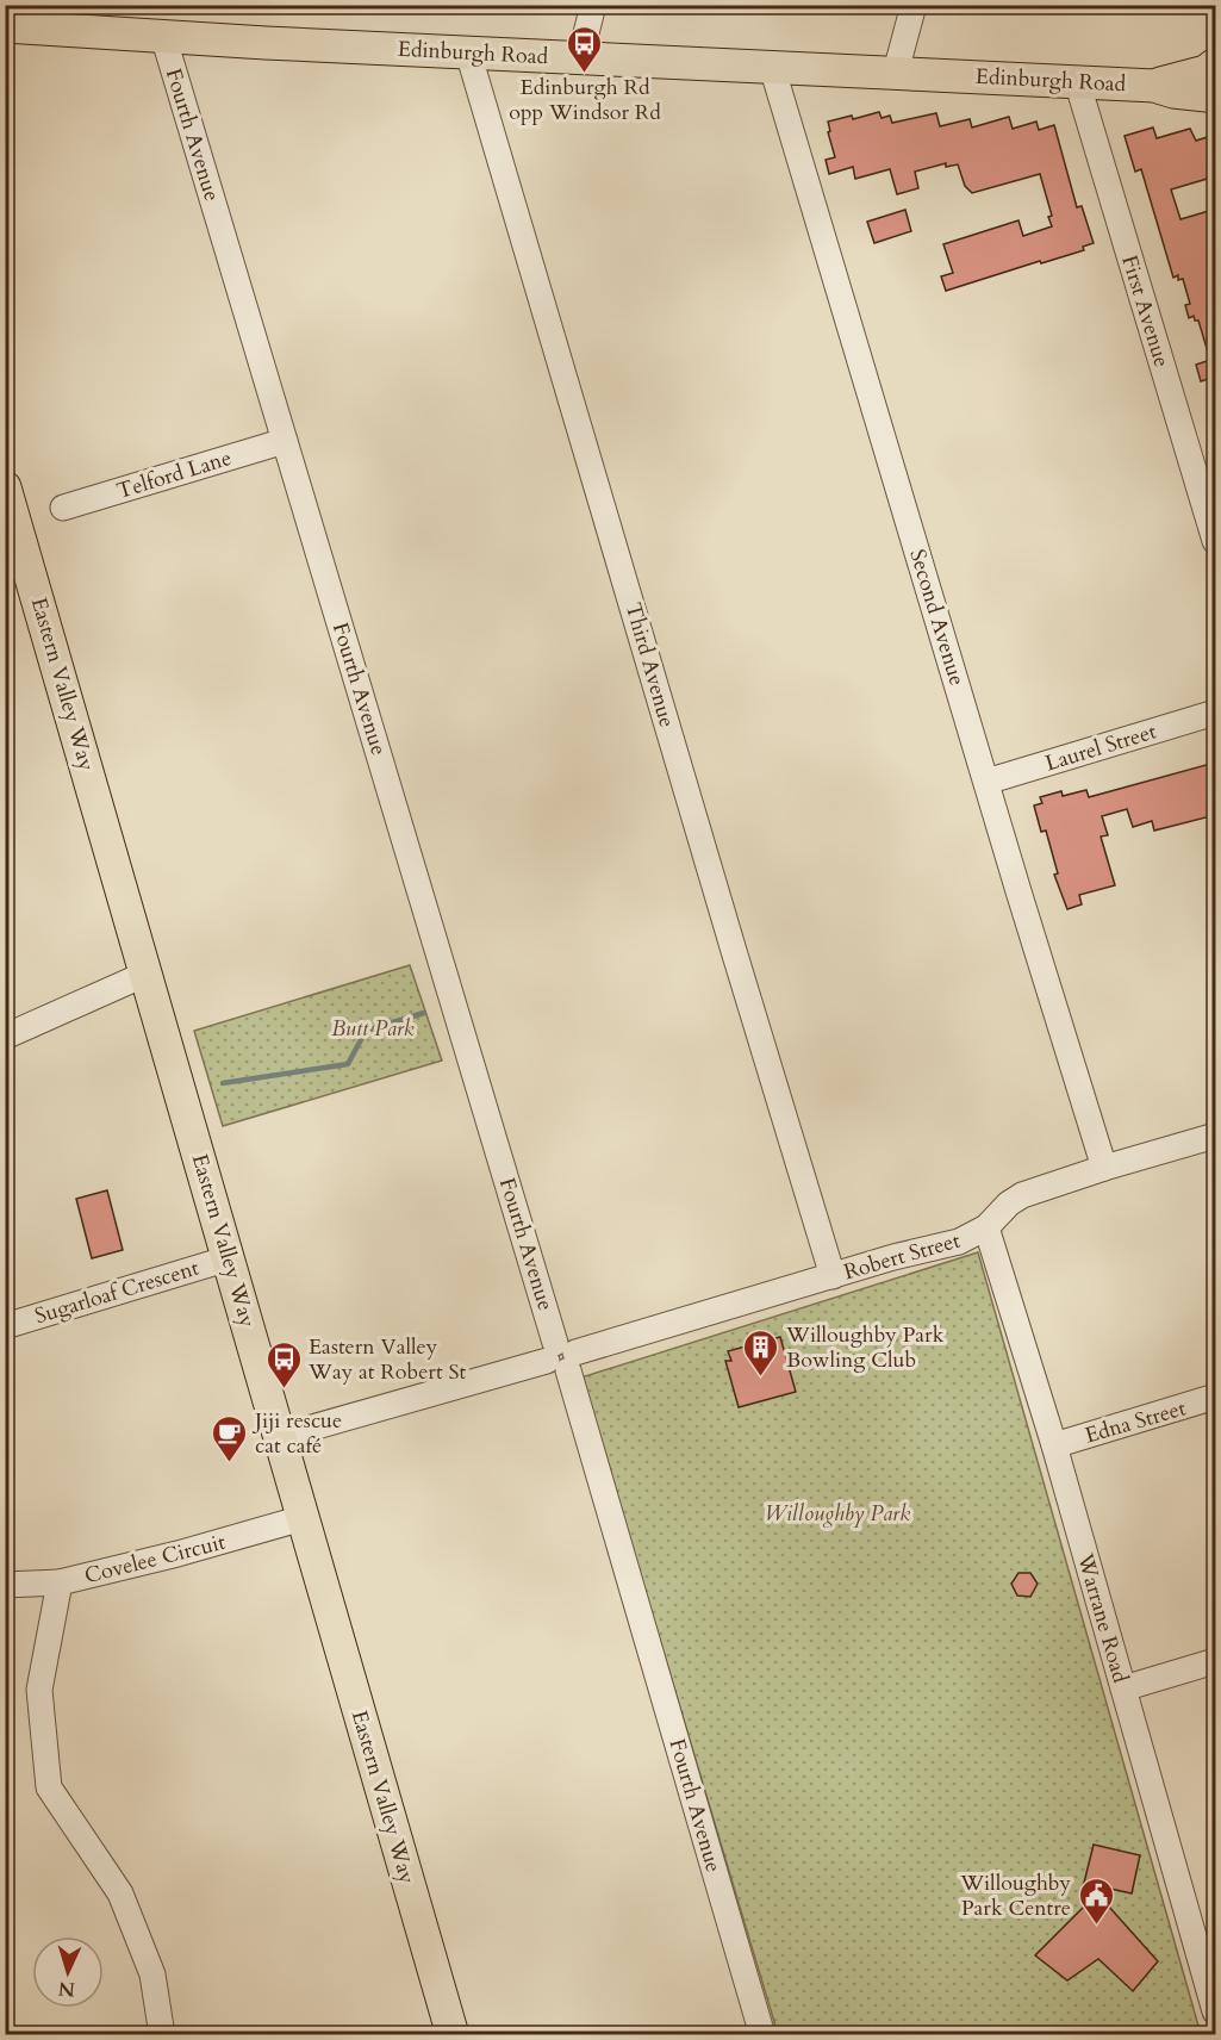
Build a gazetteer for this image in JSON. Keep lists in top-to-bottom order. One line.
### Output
{"streets":{"main road":["Edinburgh Road","Eastern Valley Way"],"street":["Fourth Avenue","First Avenue","Telford Lane","Second Avenue","Third Avenue","Laurel Street","Robert Street","Sugarloaf Crescent","Edna Street","Covelee Circuit","Warrane Road"]},"crossings":[["Edinburgh Road","Fourth Avenue"],["Edinburgh Road","First Avenue"],["Edinburgh Road","Second Avenue"],["Edinburgh Road","Third Avenue"],["Fourth Avenue","Telford Lane"],["Fourth Avenue","Robert Street"],["Second Avenue","Laurel Street"],["Second Avenue","Robert Street"],["Third Avenue","Robert Street"],["Eastern Valley Way","Robert Street"],["Eastern Valley Way","Sugarloaf Crescent"],["Eastern Valley Way","Covelee Circuit"],["Robert Street","Warrane Road"],["Edna Street","Warrane Road"]],"parks":["Butt Park","Willoughby Park"],"places":{"bus stop":["Edinburgh Rd opp Windsor Rd","Eastern Valley Way at Robert St"],"building":["Willoughby Park Bowling Club"],"cafe":["Jiji rescue cat café"],"public building":["Willoughby Park Centre"]},"north":"bottom"}
